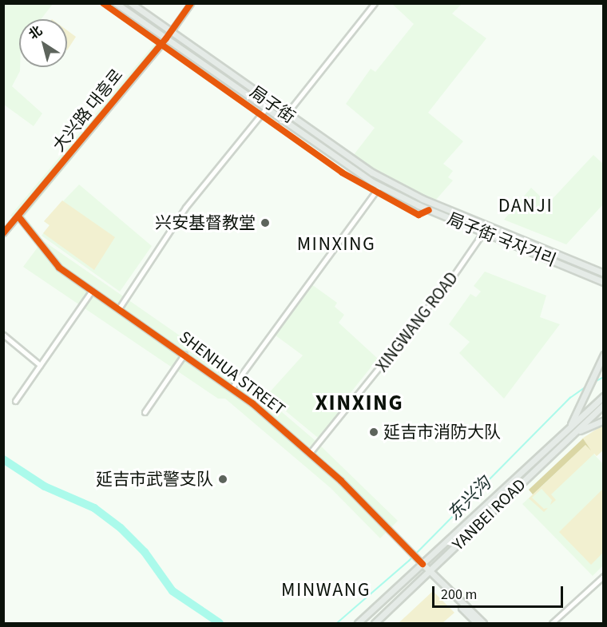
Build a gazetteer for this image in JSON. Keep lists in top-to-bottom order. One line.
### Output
{"streets":{"main road":["局子街 국자거리","SHENHUA STREET","YANBEI ROAD"],"street":["大兴路 대흥로","XINGWANG ROAD"],"cycle path":["局子街"]},"crossings":[["大兴路 대흥로","局子街 국자거리"],["大兴路 대흥로","SHENHUA STREET"],["局子街 국자거리","XINGWANG ROAD"],["XINGWANG ROAD","SHENHUA STREET"],["SHENHUA STREET","YANBEI ROAD"]],"districts":["DANJI","MINXING","XINXING","MINWANG"],"water":["东兴沟"],"places":["兴安基督教堂","延吉市消防大队","延吉市武警支队"],"scale_bar":"200 m","north":"top left"}
